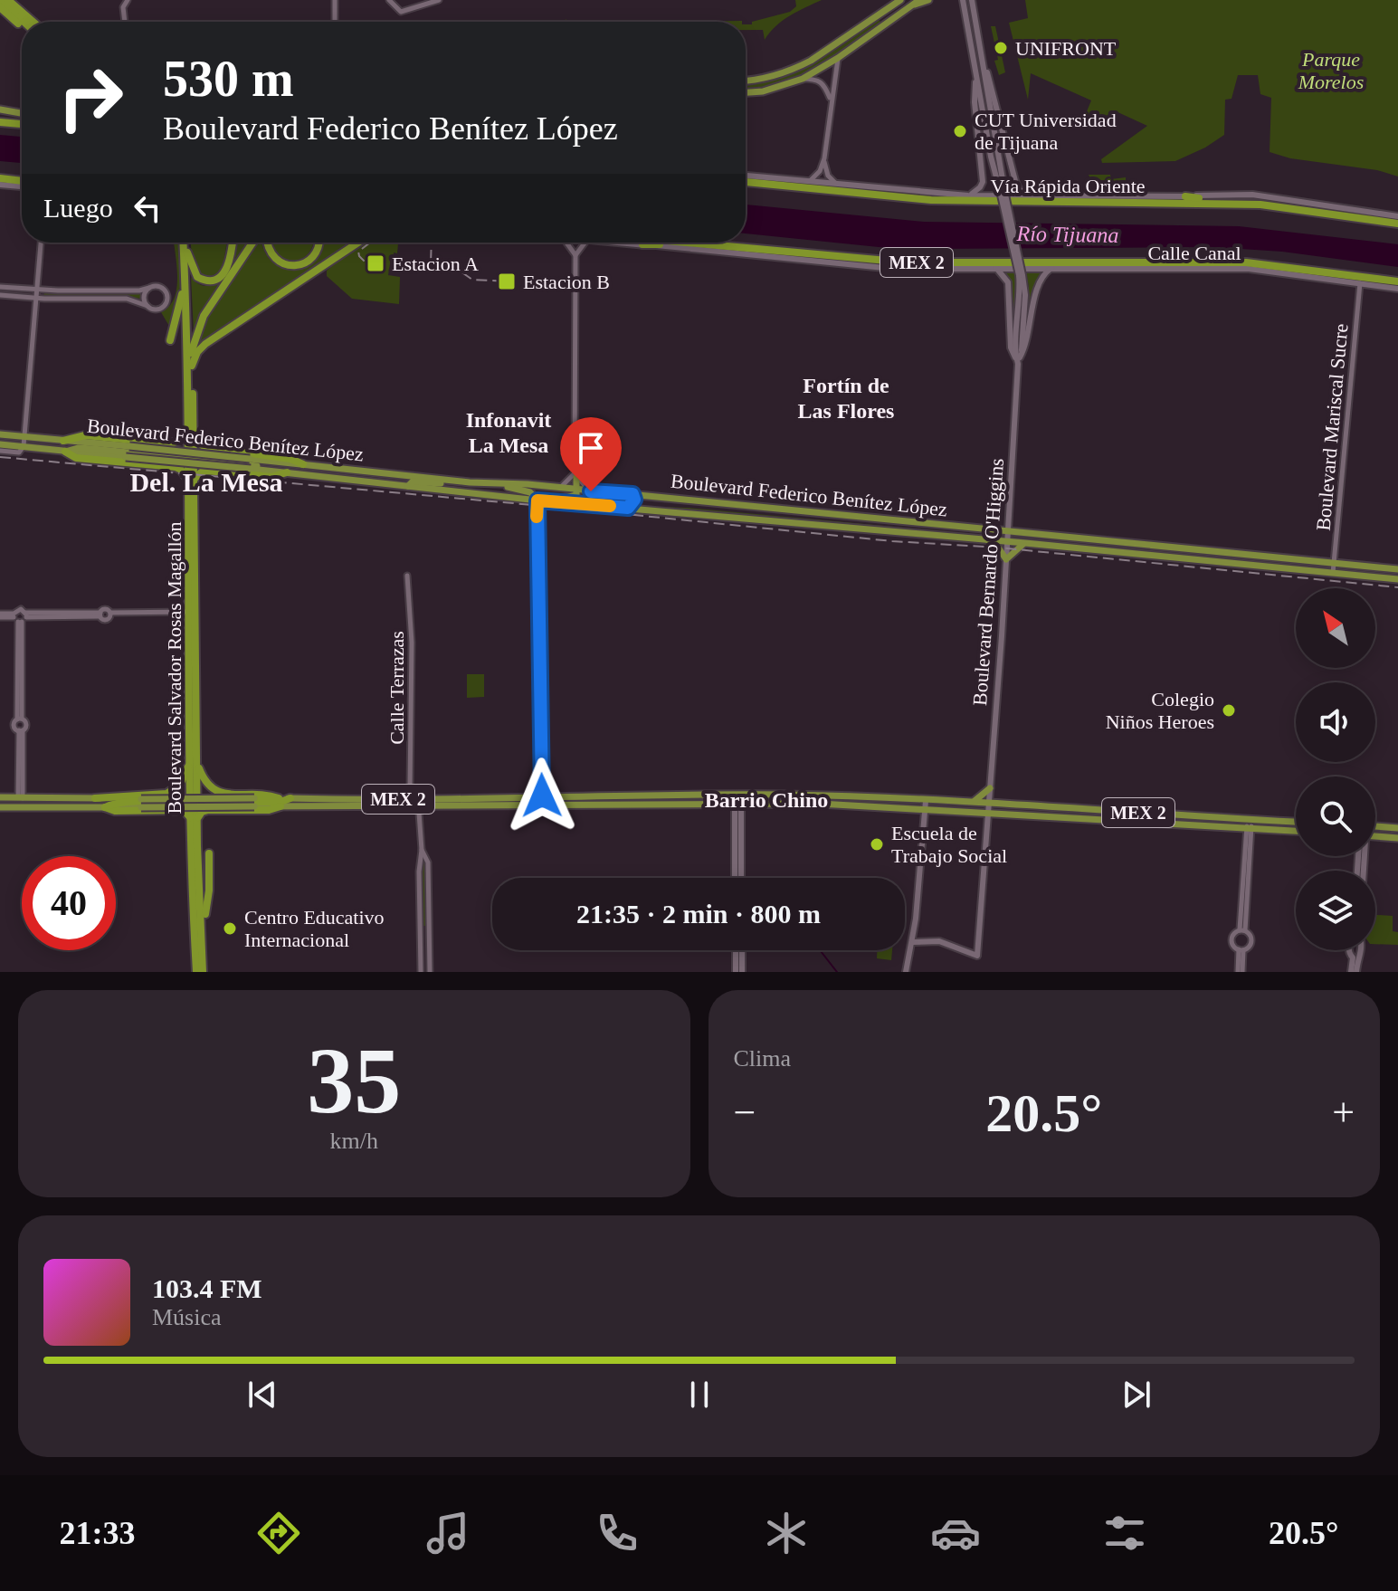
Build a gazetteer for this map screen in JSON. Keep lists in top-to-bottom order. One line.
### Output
{"streets":{"highway":["Vía Rápida Oriente","MEX 2","Boulevard Salvador Rosas Magallón"],"main road":["Calle Canal","Boulevard Federico Benítez López","Boulevard Bernardo O'Higgins"],"street":["Boulevard Mariscal Sucre","Calle Terrazas"]},"crossings":[["Calle Canal","Boulevard Mariscal Sucre"],["MEX 2","Boulevard Bernardo O'Higgins"],["MEX 2","Calle Terrazas"],["Boulevard Mariscal Sucre","Boulevard Federico Benítez López"],["Boulevard Federico Benítez López","Boulevard Bernardo O'Higgins"]],"districts":["Fortín de Las Flores","Infonavit La Mesa","Del. La Mesa","Barrio Chino"],"water":["Río Tijuana"],"parks":["Parque Morelos"],"places":{"other":["UNIFRONT","CUT Universidad de Tijuana","Colegio Niños Heroes","Escuela de Trabajo Social","Centro Educativo Internacional"],"transit":["Estacion A","Estacion B"]},"north":"top left","page":{"turn":["530 m","Boulevard Federico Benítez López"],"then":"Luego","limit":"40","trip":"21:35 · 2 min · 800 m","tile":[["35","km/h"],"Clima"],"heat":["−","20.5°","+"],"song":["103.4 FM","Música"],"tabs":["21:33","20.5°"]}}
